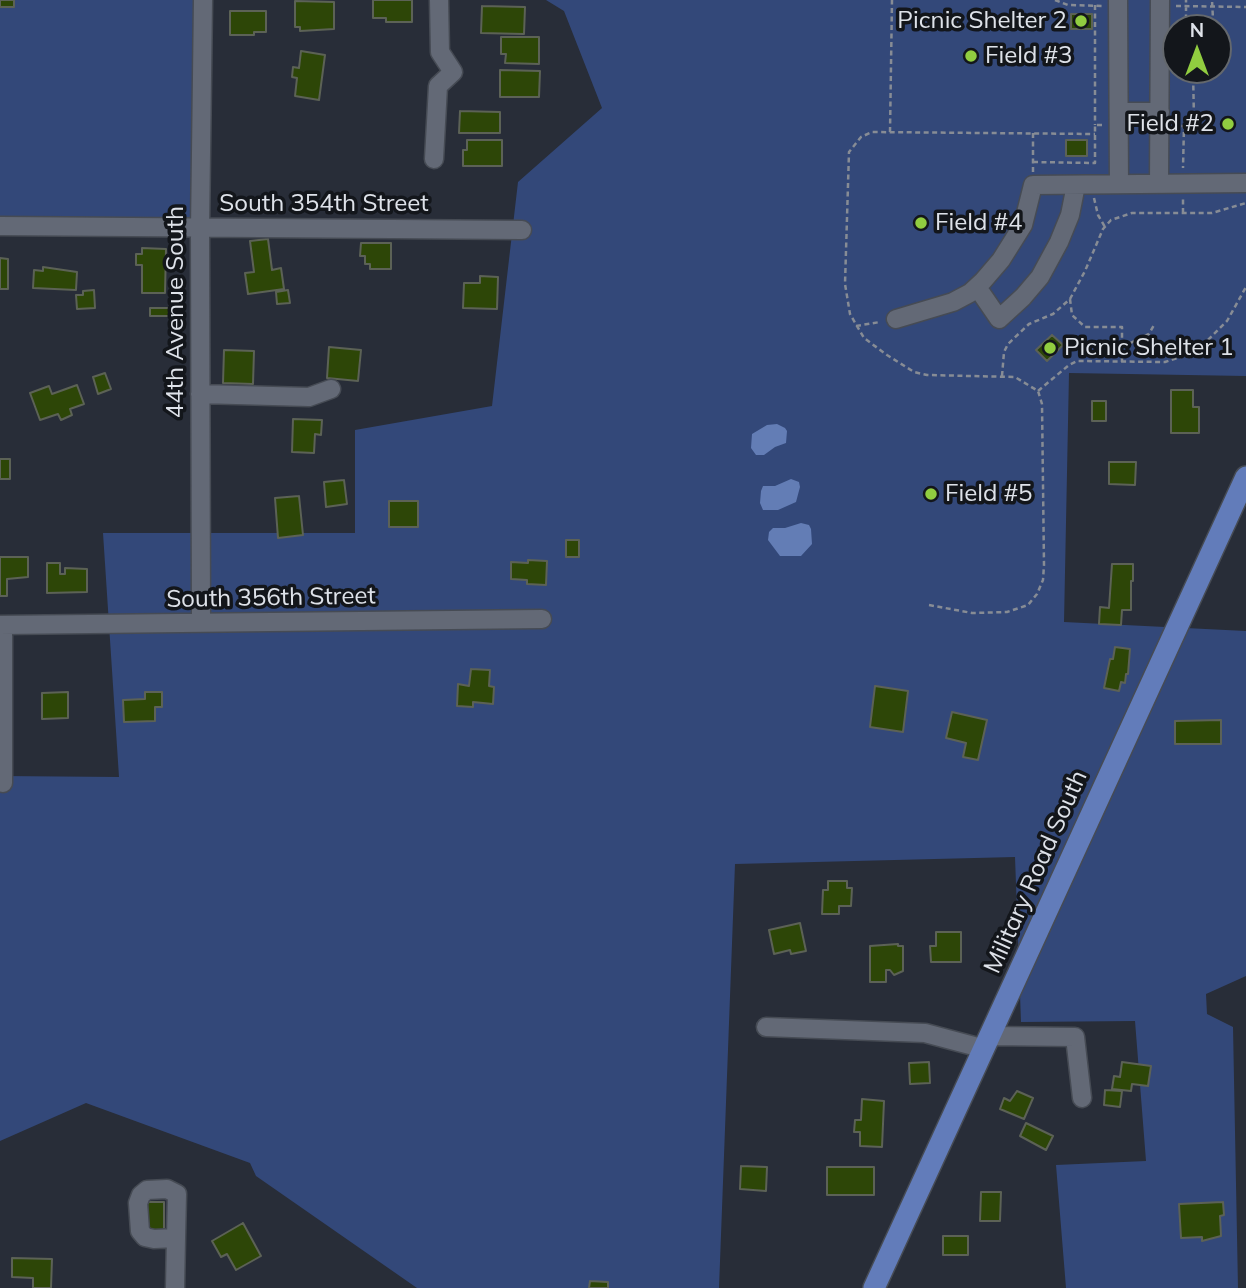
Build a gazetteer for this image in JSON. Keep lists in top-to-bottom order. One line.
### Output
{"streets":{"main road":["Military Road South"],"street":["South 354th Street","44th Avenue South","South 356th Street"]},"crossings":[["South 354th Street","44th Avenue South"],["44th Avenue South","South 356th Street"]],"places":["Picnic Shelter 2","Field #3","Field #2","Field #4","Picnic Shelter 1","Field #5"],"north":"top"}
